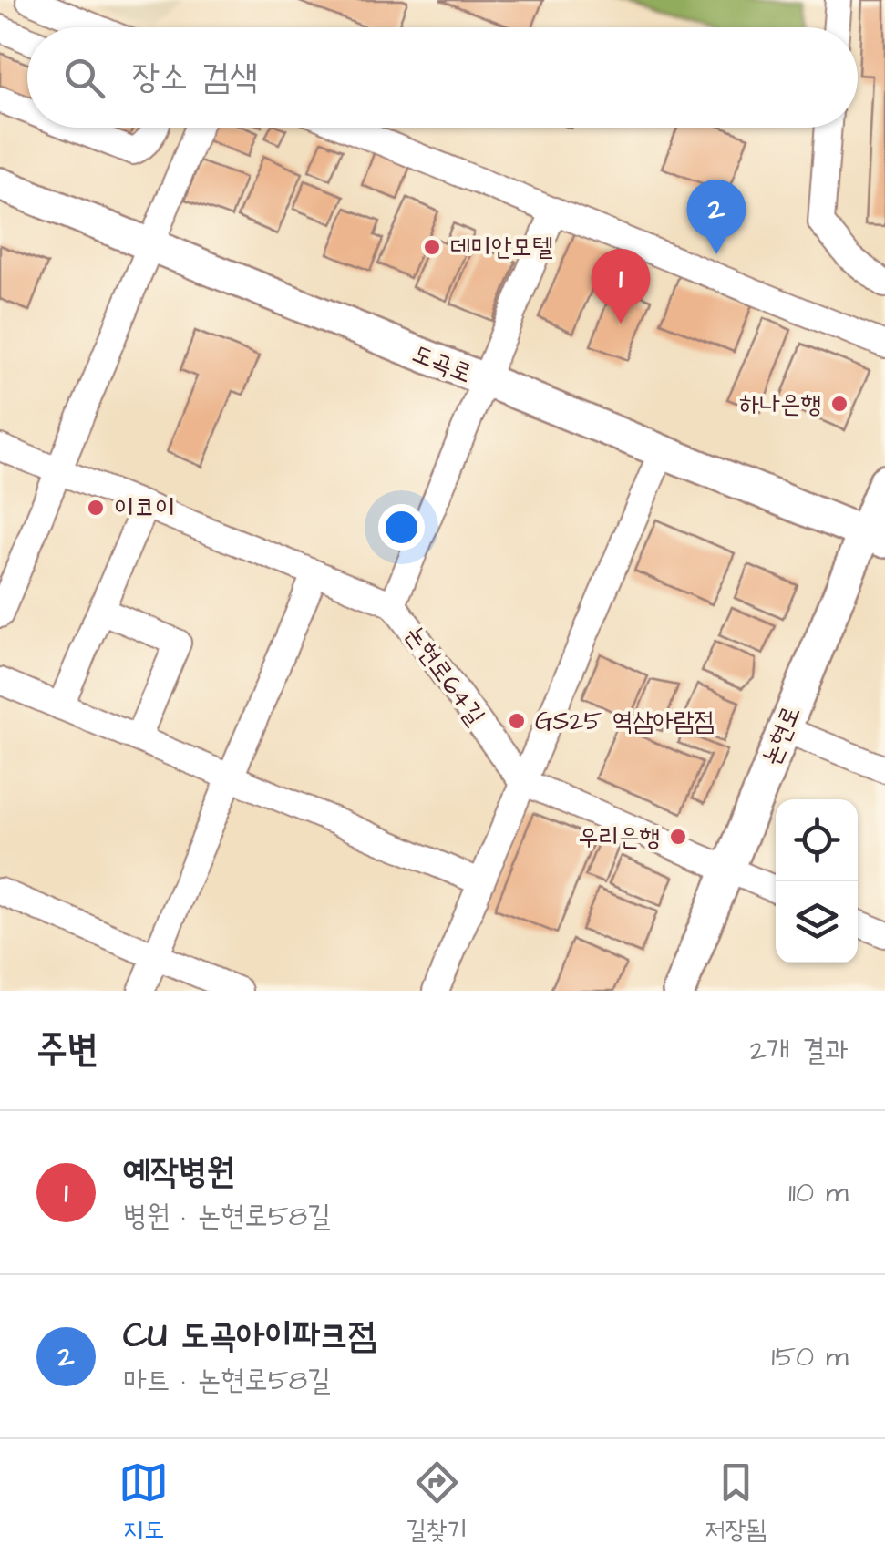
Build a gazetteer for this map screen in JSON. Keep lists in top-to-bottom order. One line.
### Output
{"streets":{"main road":["도곡로","논현로"],"street":["논현로64길"]},"crossings":[["도곡로","논현로"]],"places":["데미안모텔","하나은행","이코이","GS25 역삼아람점","우리은행"],"page":{"search":"장소 검색","pins":["2","1"],"heading":["주변","2개 결과"],"list":[{"mark":"1","name":"예작병원","note":"병원 · 논현로58길","value":"110 m"},{"mark":"2","name":"CU 도곡아이파크점","note":"마트 · 논현로58길","value":"150 m"}],"nav":["지도","길찾기","저장됨"]}}
